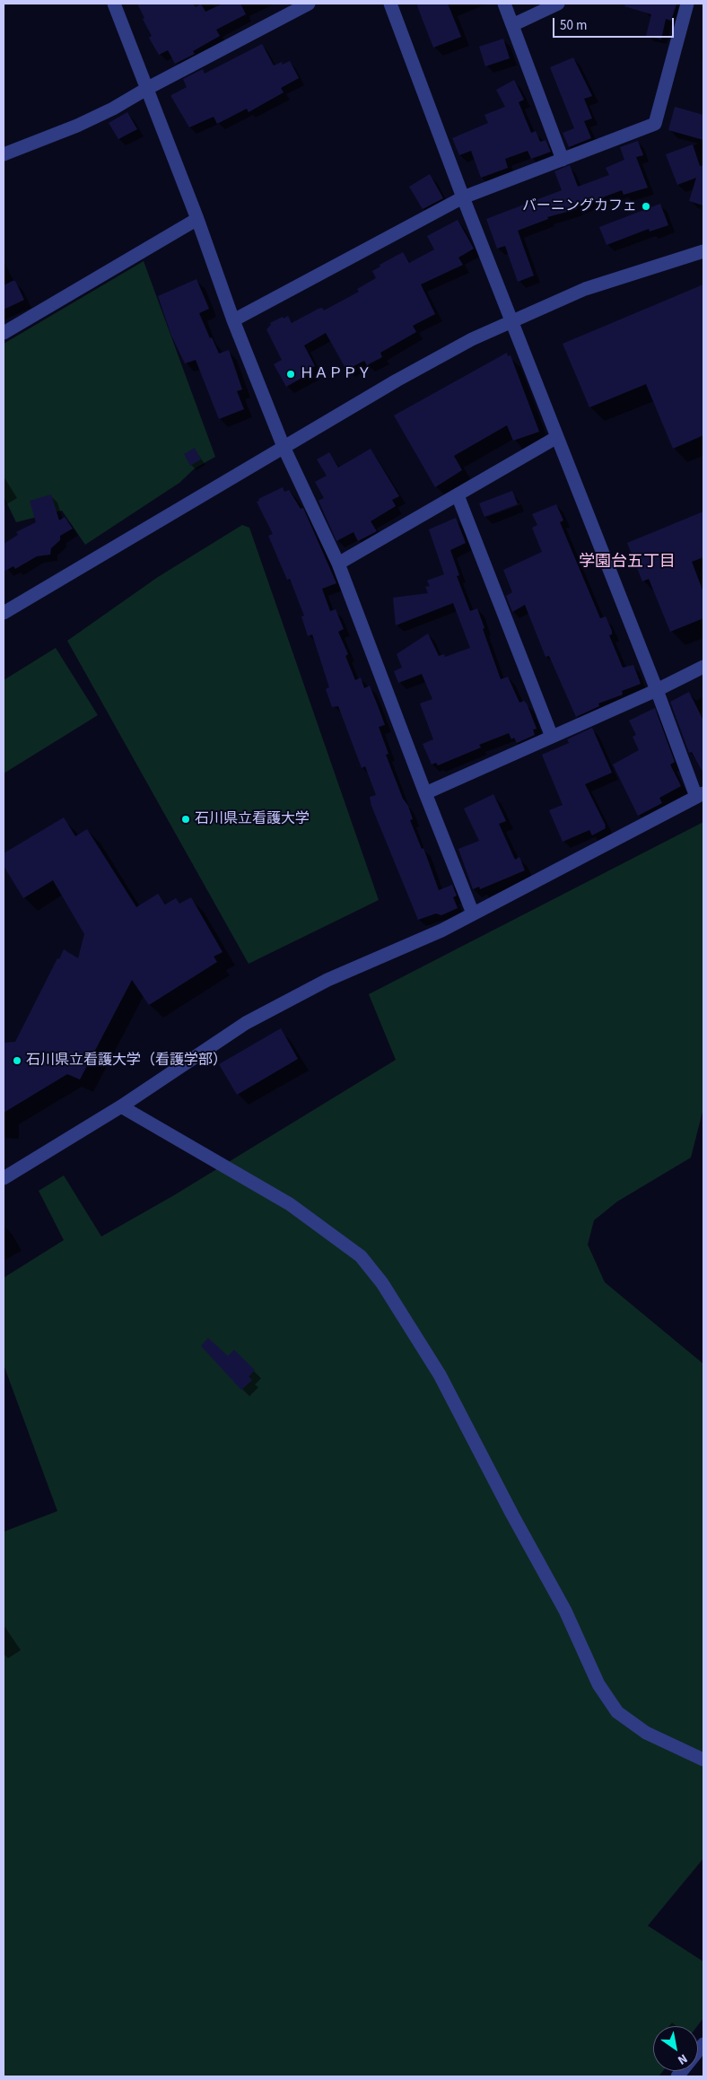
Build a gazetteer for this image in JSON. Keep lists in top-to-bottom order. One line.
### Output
{"districts":["学園台五丁目"],"places":["バーニングカフェ","ＨＡＰＰＹ","石川県立看護大学","石川県立看護大学（看護学部）"],"scale_bar":"50 m","north":"bottom right"}
